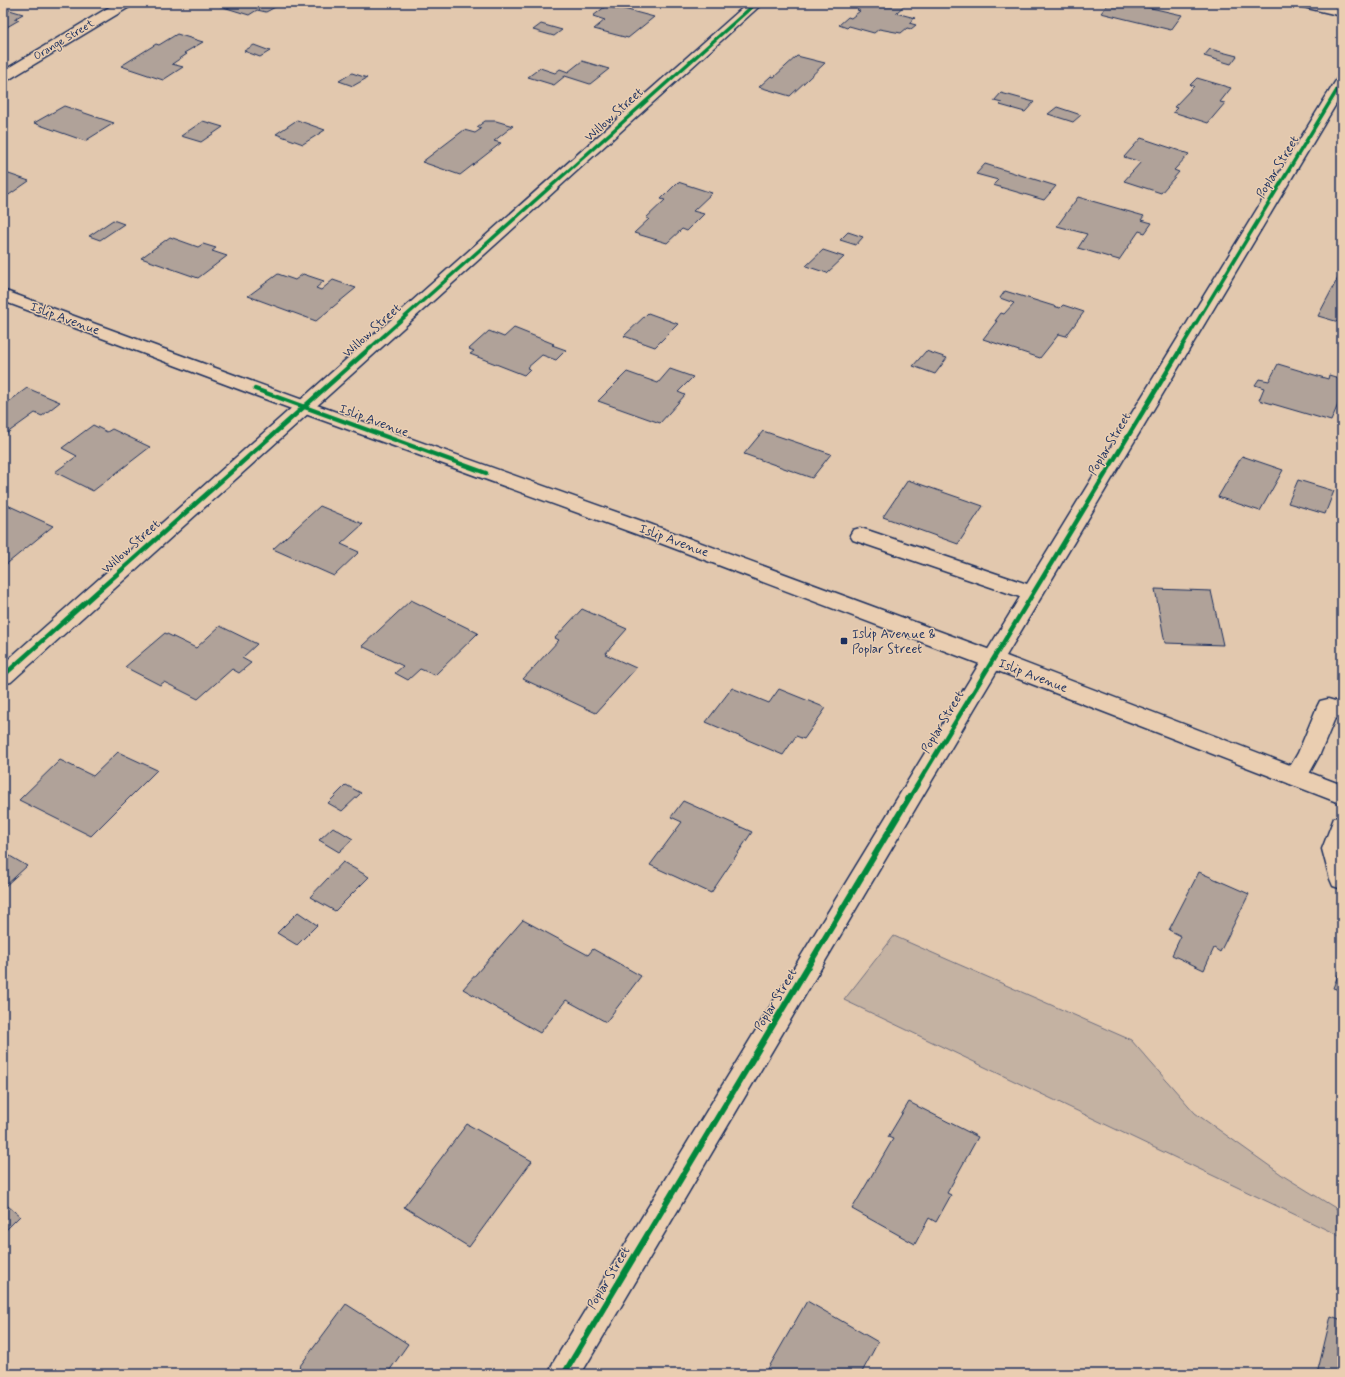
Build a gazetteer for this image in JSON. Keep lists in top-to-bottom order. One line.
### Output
{"streets":{"street":["Orange Street","Willow Street","Poplar Street","Islip Avenue"]},"crossings":[["Willow Street","Islip Avenue"],["Poplar Street","Islip Avenue"]],"places":{"transit":["Islip Avenue & Poplar Street"]}}
